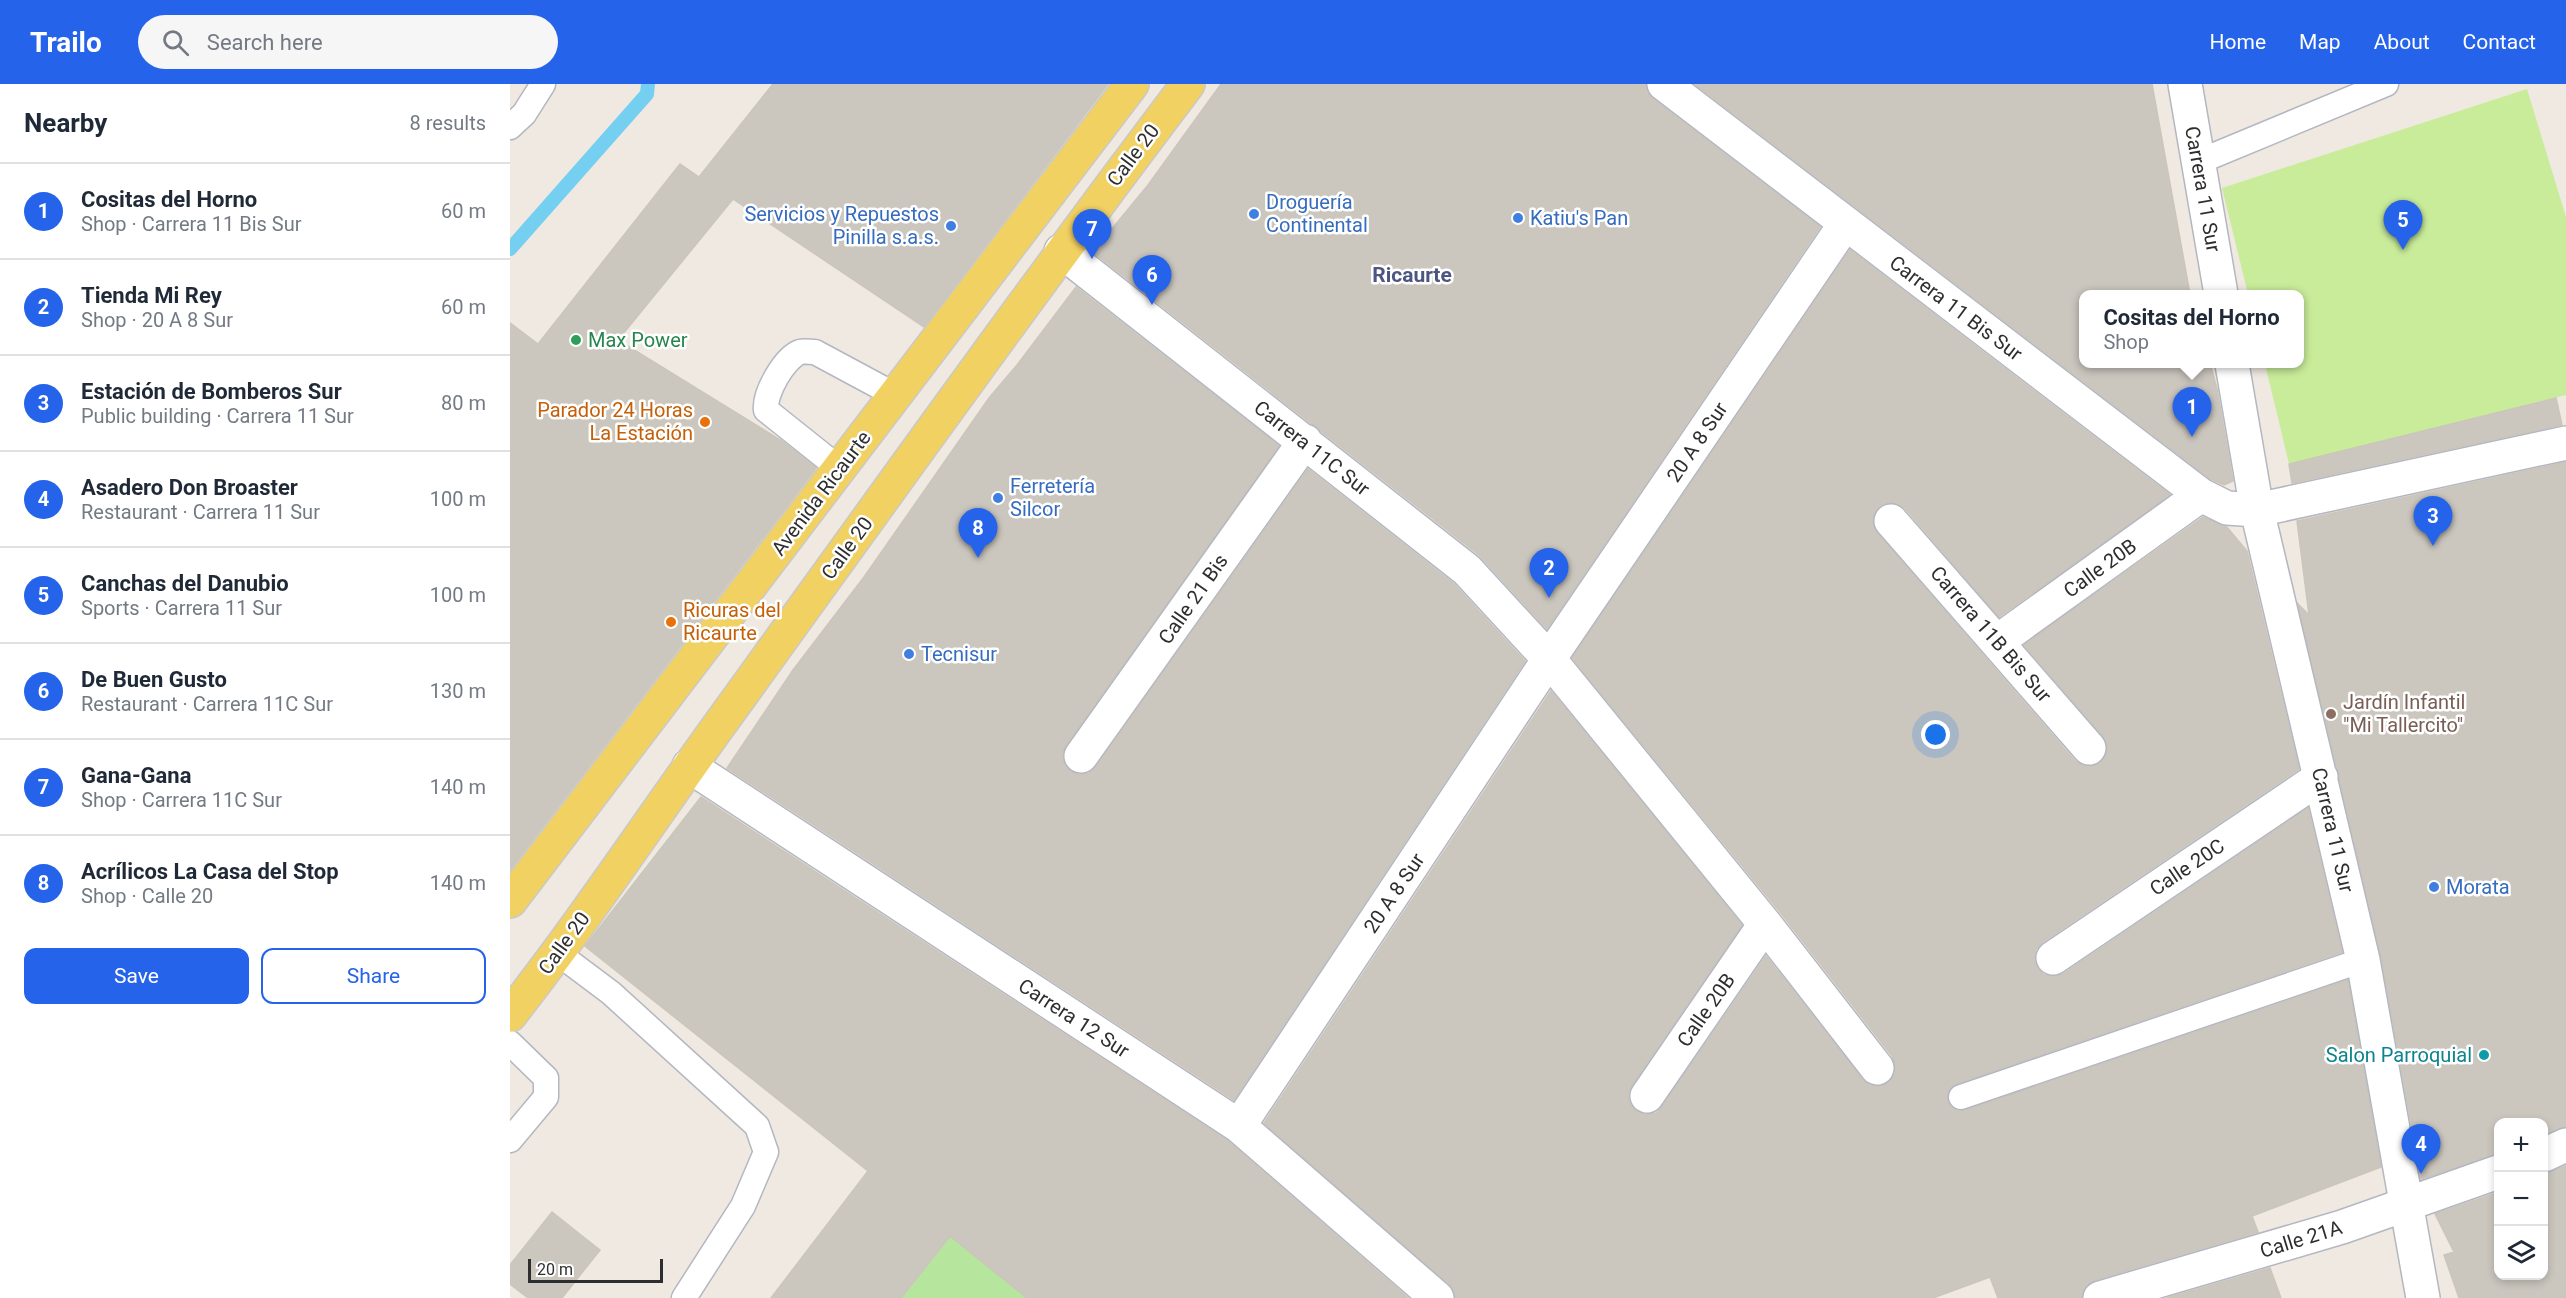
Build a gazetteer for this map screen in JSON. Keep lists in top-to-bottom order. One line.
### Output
{"streets":{"main road":["Calle 20","Avenida Ricaurte"],"street":["Carrera 11 Sur","Carrera 11 Bis Sur","20 A 8 Sur","Carrera 11C Sur","Calle 20B","Calle 21 Bis","Carrera 11B Bis Sur","Calle 20C","Carrera 12 Sur","Calle 21A"]},"crossings":[["Calle 20","Carrera 11C Sur"],["Calle 20","Carrera 12 Sur"],["Carrera 11 Sur","Carrera 11 Bis Sur"],["Carrera 11 Sur","Calle 20C"],["Carrera 11 Sur","Calle 21A"],["Carrera 11 Bis Sur","20 A 8 Sur"],["Carrera 11 Bis Sur","Calle 20B"],["20 A 8 Sur","Carrera 11C Sur"],["20 A 8 Sur","Carrera 12 Sur"],["Carrera 11C Sur","Calle 21 Bis"],["Calle 20B","Carrera 11B Bis Sur"]],"districts":["Ricaurte"],"places":["Droguería Continental","Katiu's Pan","Servicios y Repuestos Pinilla s.a.s.","Max Power","Parador 24 Horas La Estación","Ferretería Silcor","Ricuras del Ricaurte","Tecnisur","Jardín Infantil \"Mi Tallercito\"","Morata","Salon Parroquial"],"scale_bar":"20 m","page":{"header":"Trailo","search":"Search here","nav":["Home","Map","About","Contact"],"heading":["Nearby","8 results"],"list":[{"mark":"1","name":"Cositas del Horno","note":"Shop · Carrera 11 Bis Sur","value":"60 m"},{"mark":"2","name":"Tienda Mi Rey","note":"Shop · 20 A 8 Sur","value":"60 m"},{"mark":"3","name":"Estación de Bomberos Sur","note":"Public building · Carrera 11 Sur","value":"80 m"},{"mark":"4","name":"Asadero Don Broaster","note":"Restaurant · Carrera 11 Sur","value":"100 m"},{"mark":"5","name":"Canchas del Danubio","note":"Sports · Carrera 11 Sur","value":"100 m"},{"mark":"6","name":"De Buen Gusto","note":"Restaurant · Carrera 11C Sur","value":"130 m"},{"mark":"7","name":"Gana-Gana","note":"Shop · Carrera 11C Sur","value":"140 m"},{"mark":"8","name":"Acrílicos La Casa del Stop","note":"Shop · Calle 20","value":"140 m"}],"pins":["5","7","6","1","3","8","2","4"],"popup":["Cositas del Horno","Shop"],"buttons":["Save","Share"],"map_buttons":["+","−"],"scale":"20 m"}}
